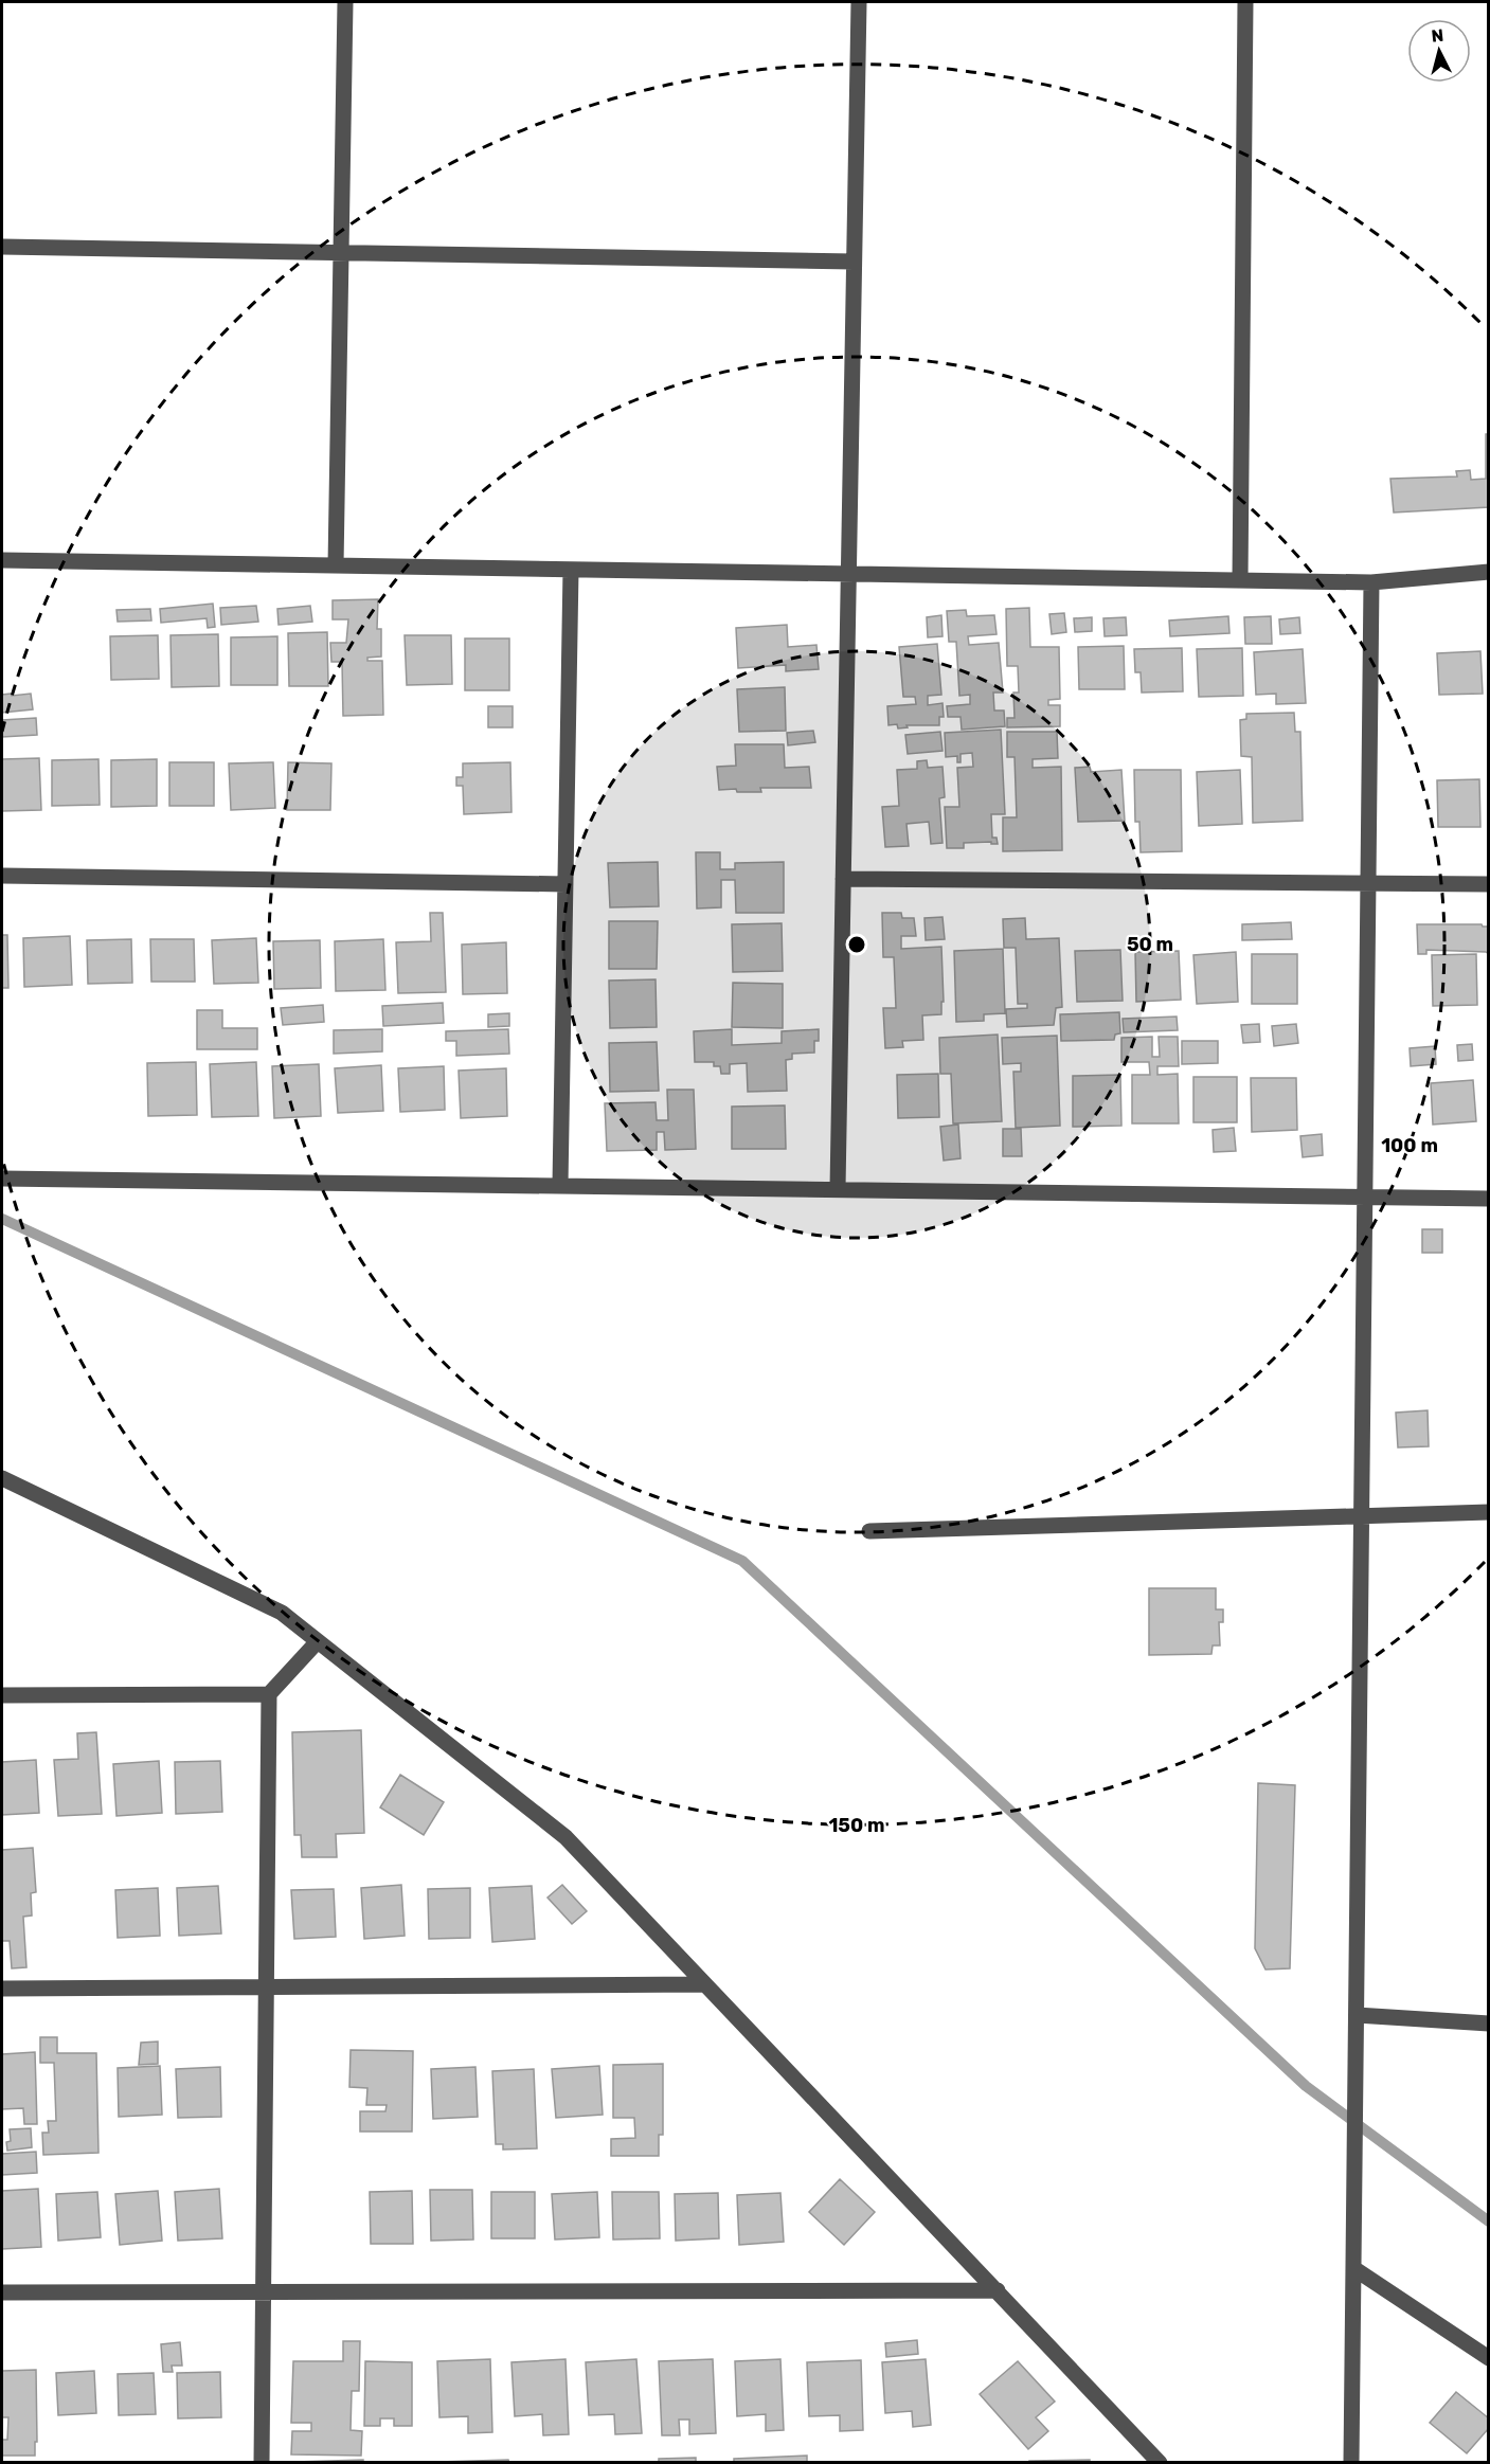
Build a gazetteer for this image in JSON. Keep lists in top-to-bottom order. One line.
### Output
{"north":"top","rings":["50 m","100 m","150 m"]}
